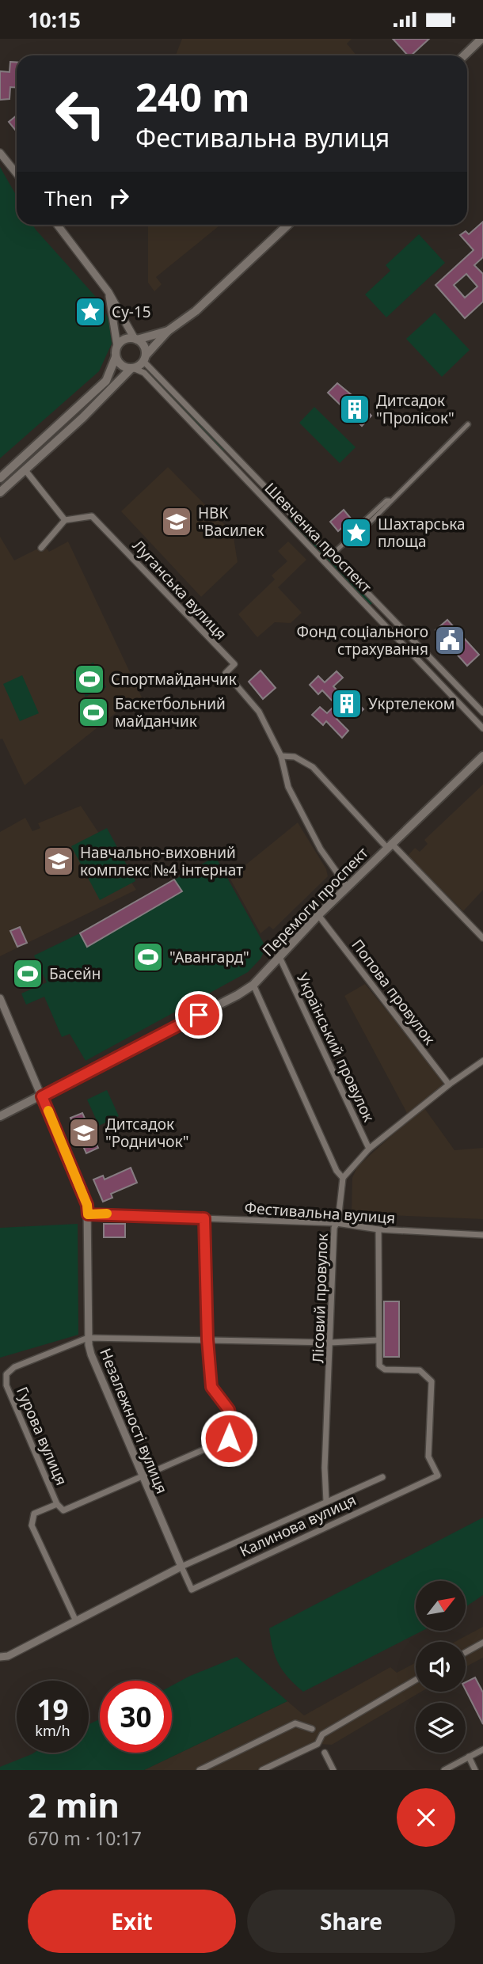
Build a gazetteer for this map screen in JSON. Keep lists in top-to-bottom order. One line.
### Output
{"streets":{"main road":["Перемоги проспект"],"street":["Шевченка проспект","Луганська вулиця","Попова провулок","Український провулок","Фестивальна вулиця","Лісовий провулок","Незалежності вулиця","Гурова вулиця","Калинова вулиця"]},"crossings":[["Луганська вулиця","Перемоги проспект"],["Перемоги проспект","Попова провулок"],["Перемоги проспект","Український провулок"],["Перемоги проспект","Незалежності вулиця"],["Фестивальна вулиця","Лісовий провулок"],["Фестивальна вулиця","Незалежності вулиця"],["Лісовий провулок","Калинова вулиця"],["Незалежності вулиця","Гурова вулиця"],["Незалежності вулиця","Калинова вулиця"]],"places":{"place":["Су-15","Шахтарська площа"],"building":["Дитсадок \"Пролісок\"","Укртелеком"],"school or university":["НВК \"Василек","Навчально-виховний комплекс №4 інтернат","Дитсадок \"Родничок\""],"public building":["Фонд соціального страхування"],"sports":["Спортмайданчик","Баскетбольний майданчик","\"Авангард\"","Басейн"]},"north":"top right","page":{"status":"10:15","turn":["240 m","Фестивальна вулиця"],"then":"Then","speed":"19 km/h","limit":"30","heading":["2 min","670 m · 10:17"],"buttons":["Exit","Share"]}}
